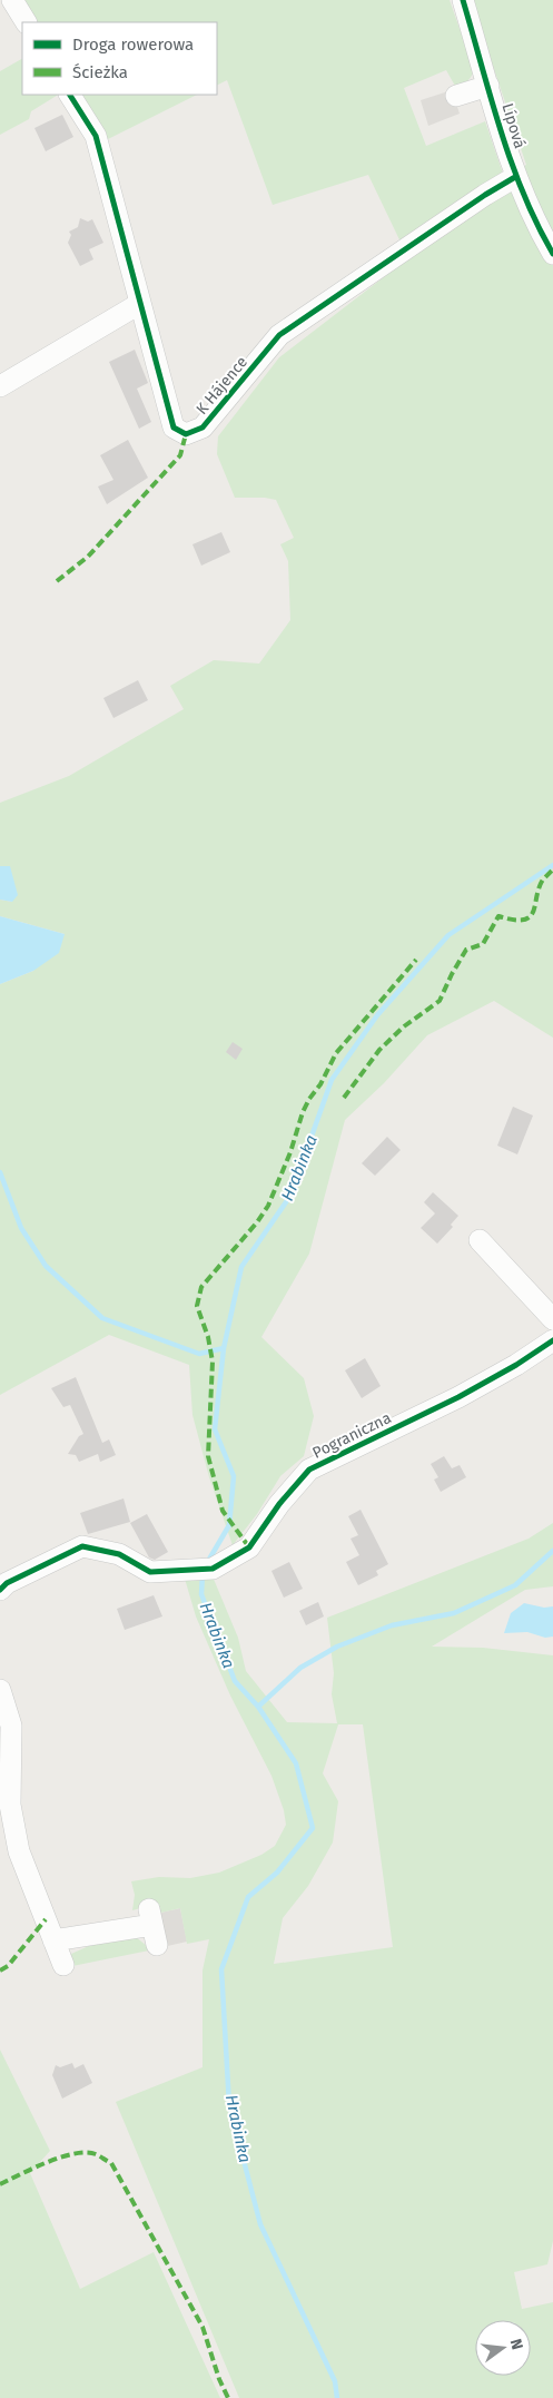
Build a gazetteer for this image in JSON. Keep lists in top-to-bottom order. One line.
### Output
{"streets":{"street":["Lípová","K Hájence","Pograniczna"]},"crossings":[["Lípová","K Hájence"]],"water":["Hrabinka"],"legend":["Droga rowerowa","Ścieżka"],"north":"right"}
